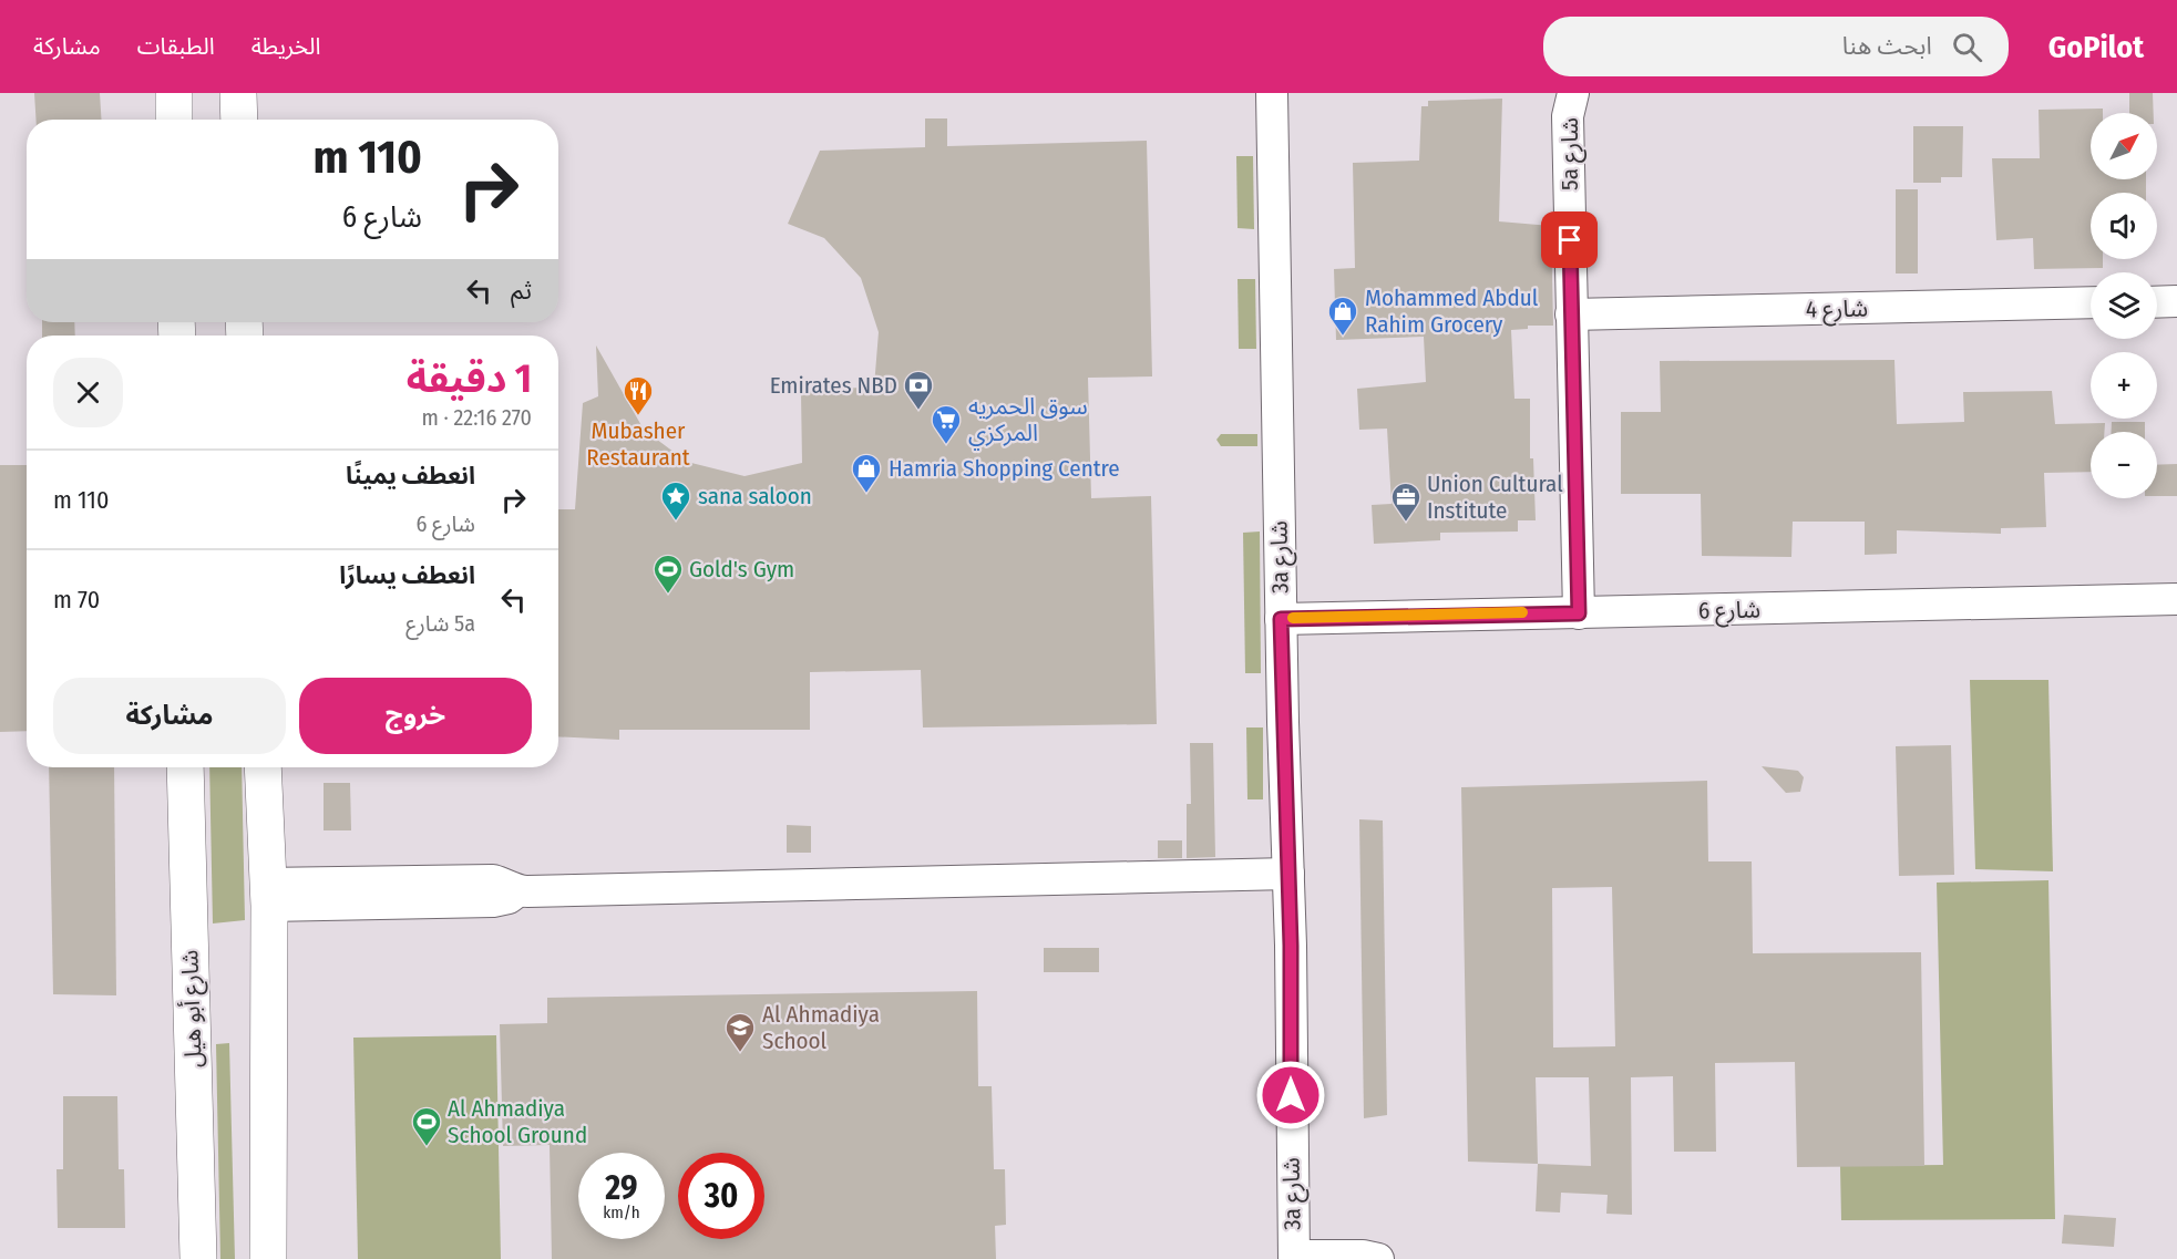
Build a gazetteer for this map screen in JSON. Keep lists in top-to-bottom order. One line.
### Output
{"streets":{"main road":["شارع أبو هيل"],"street":["5a شارع","شارع 4","3a شارع","شارع 6"]},"crossings":[["5a شارع","شارع 4"],["5a شارع","شارع 6"],["3a شارع","شارع 6"]],"places":{"shop":["Mohammed Abdul Rahim Grocery","Hamria Shopping Centre"],"bank":["Emirates NBD"],"restaurant":["Mubasher Restaurant"],"supermarket":["سوق الحمريه المركزي"],"place":["sana saloon"],"office":["Union Cultural Institute"],"sports":["Gold's Gym","Al Ahmadiya School Ground"],"school or university":["Al Ahmadiya School"]},"north":"top right","page":{"header":"GoPilot","search":"ابحث هنا","nav":["الخريطة","الطبقات","مشاركة"],"map_buttons":["+","−"],"turn":["110 m","شارع 6"],"then":"ثم","heading":["1 دقيقة","270 m · 22:16"],"list":[{"name":"انعطف يمينًا","note":"شارع 6","value":"110 m"},{"name":"انعطف يسارًا","note":"5a شارع","value":"70 m"}],"buttons":["خروج","مشاركة"],"speed":"29 km/h","limit":"30"}}
